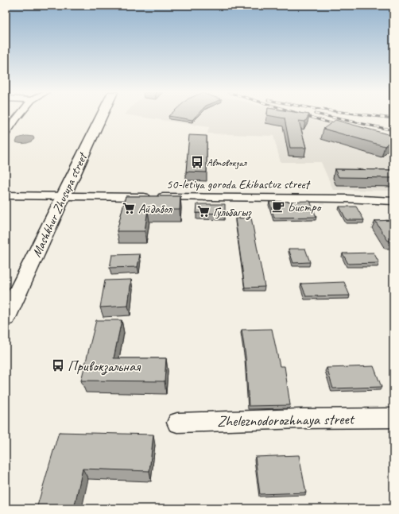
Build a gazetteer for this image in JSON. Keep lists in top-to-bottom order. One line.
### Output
{"streets":{"main road":["Mashkhur Zhusupa street"],"street":["50-letiya goroda Ekibastuz street","Zheleznodorozhnaya street"]},"crossings":[["50-letiya goroda Ekibastuz street","Mashkhur Zhusupa street"]],"places":{"bus stop":["Автовокзал","Привокзальная"],"cafe":["Бистро"],"supermarket":["Айдабол","Гульбагыз"]}}
